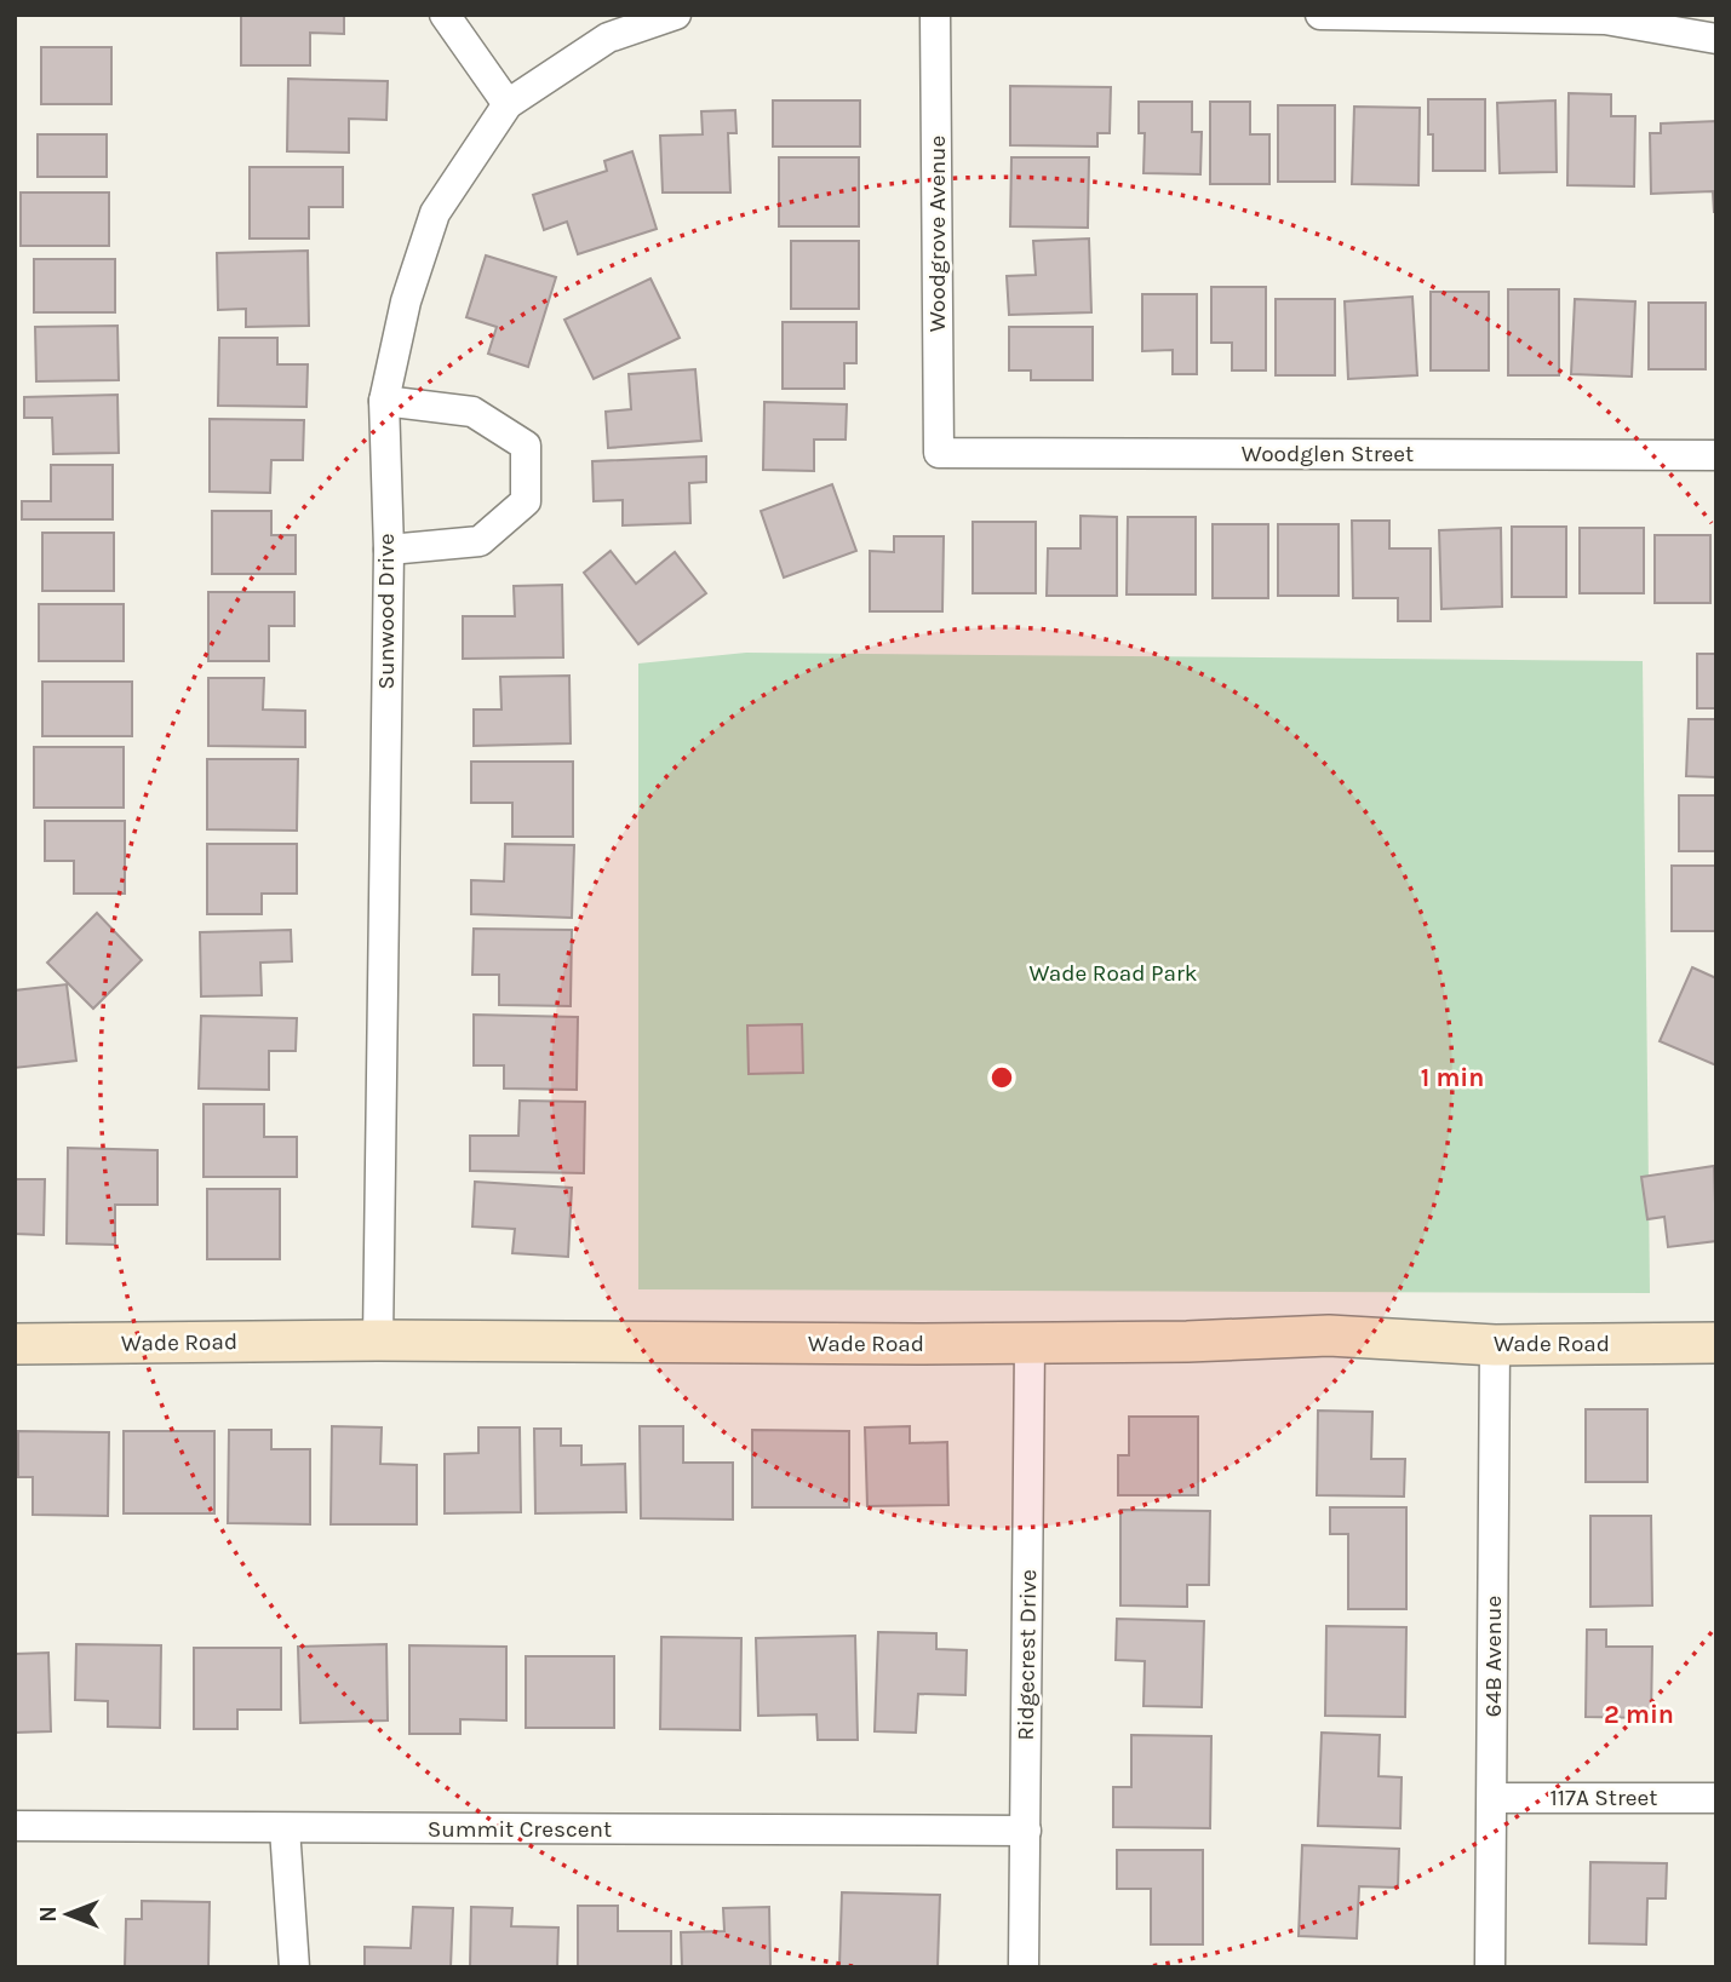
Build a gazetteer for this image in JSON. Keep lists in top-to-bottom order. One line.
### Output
{"streets":{"street":["Woodgrove Avenue","Woodglen Street","Sunwood Drive","Wade Road","Ridgecrest Drive","64B Avenue","117A Street","Summit Crescent"]},"crossings":[["Woodgrove Avenue","Woodglen Street"],["Sunwood Drive","Wade Road"],["Wade Road","Ridgecrest Drive"],["Wade Road","64B Avenue"],["Ridgecrest Drive","Summit Crescent"],["64B Avenue","117A Street"]],"parks":["Wade Road Park"],"north":"left","rings":["1 min","2 min"]}
